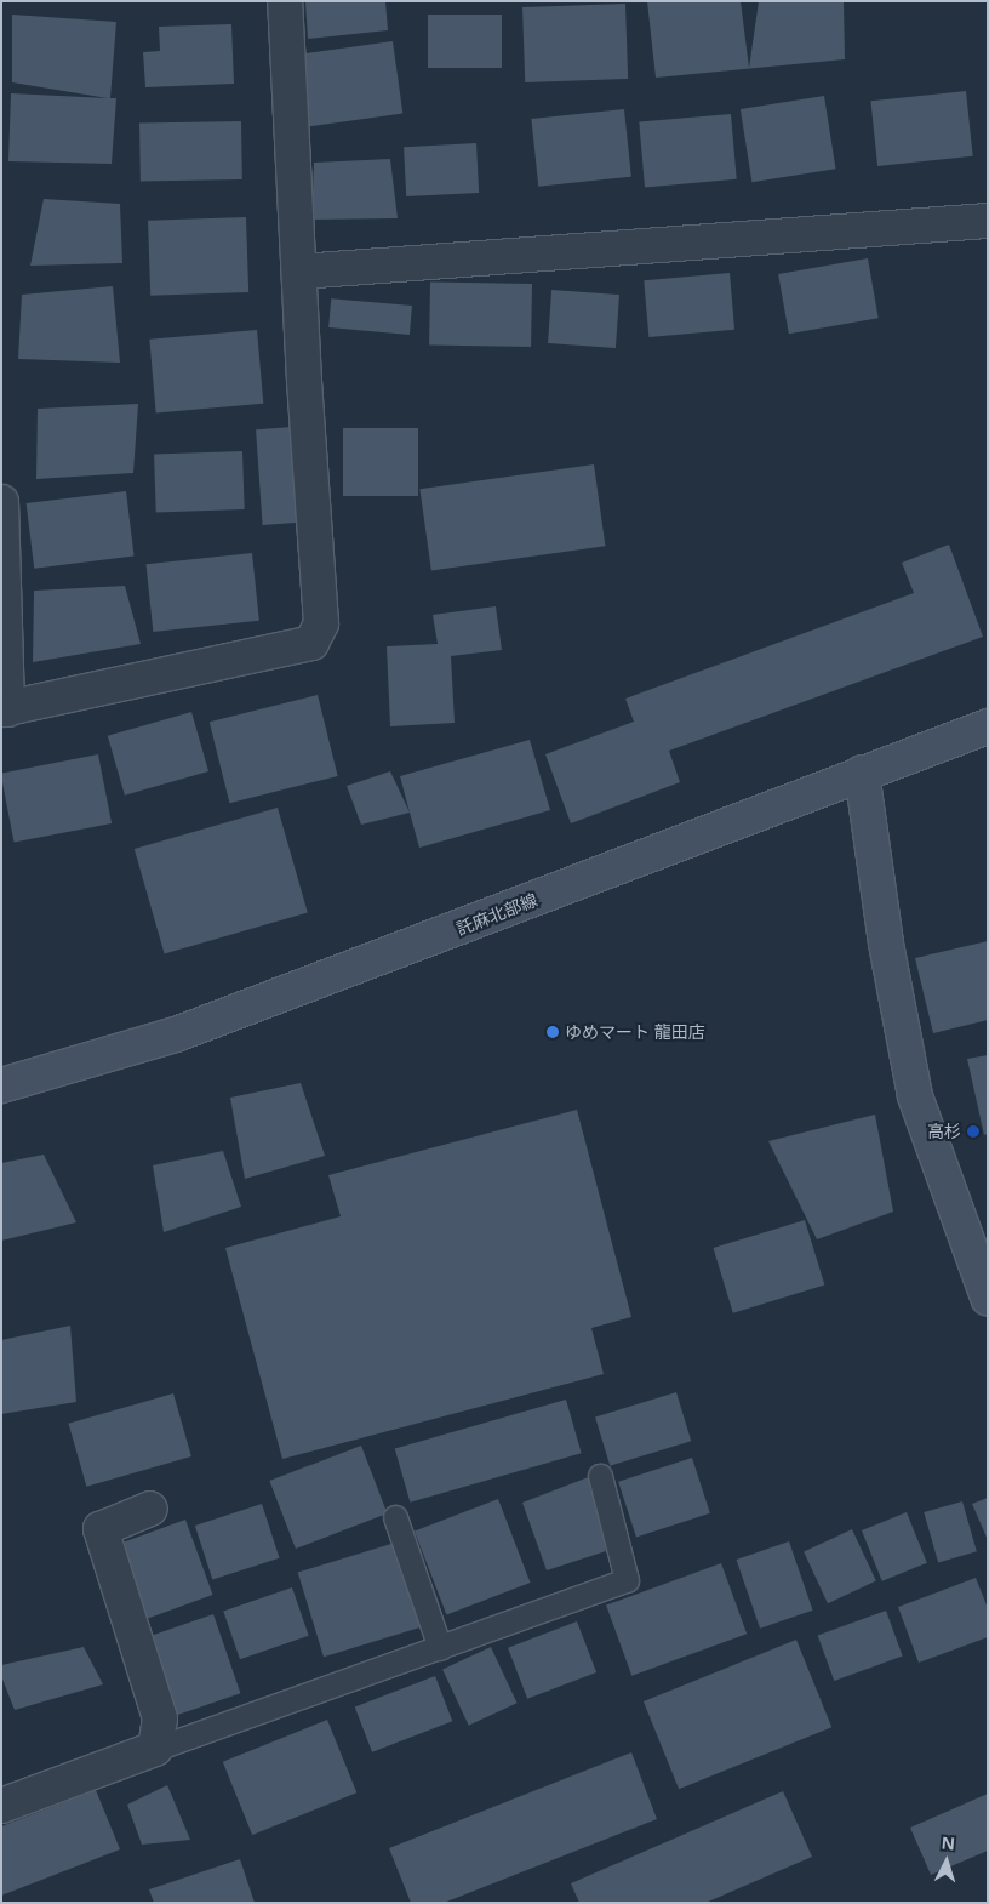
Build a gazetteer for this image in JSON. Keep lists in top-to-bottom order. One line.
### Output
{"streets":{"main road":["託麻北部線"]},"places":["ゆめマート 龍田店","高杉"],"north":"top"}
